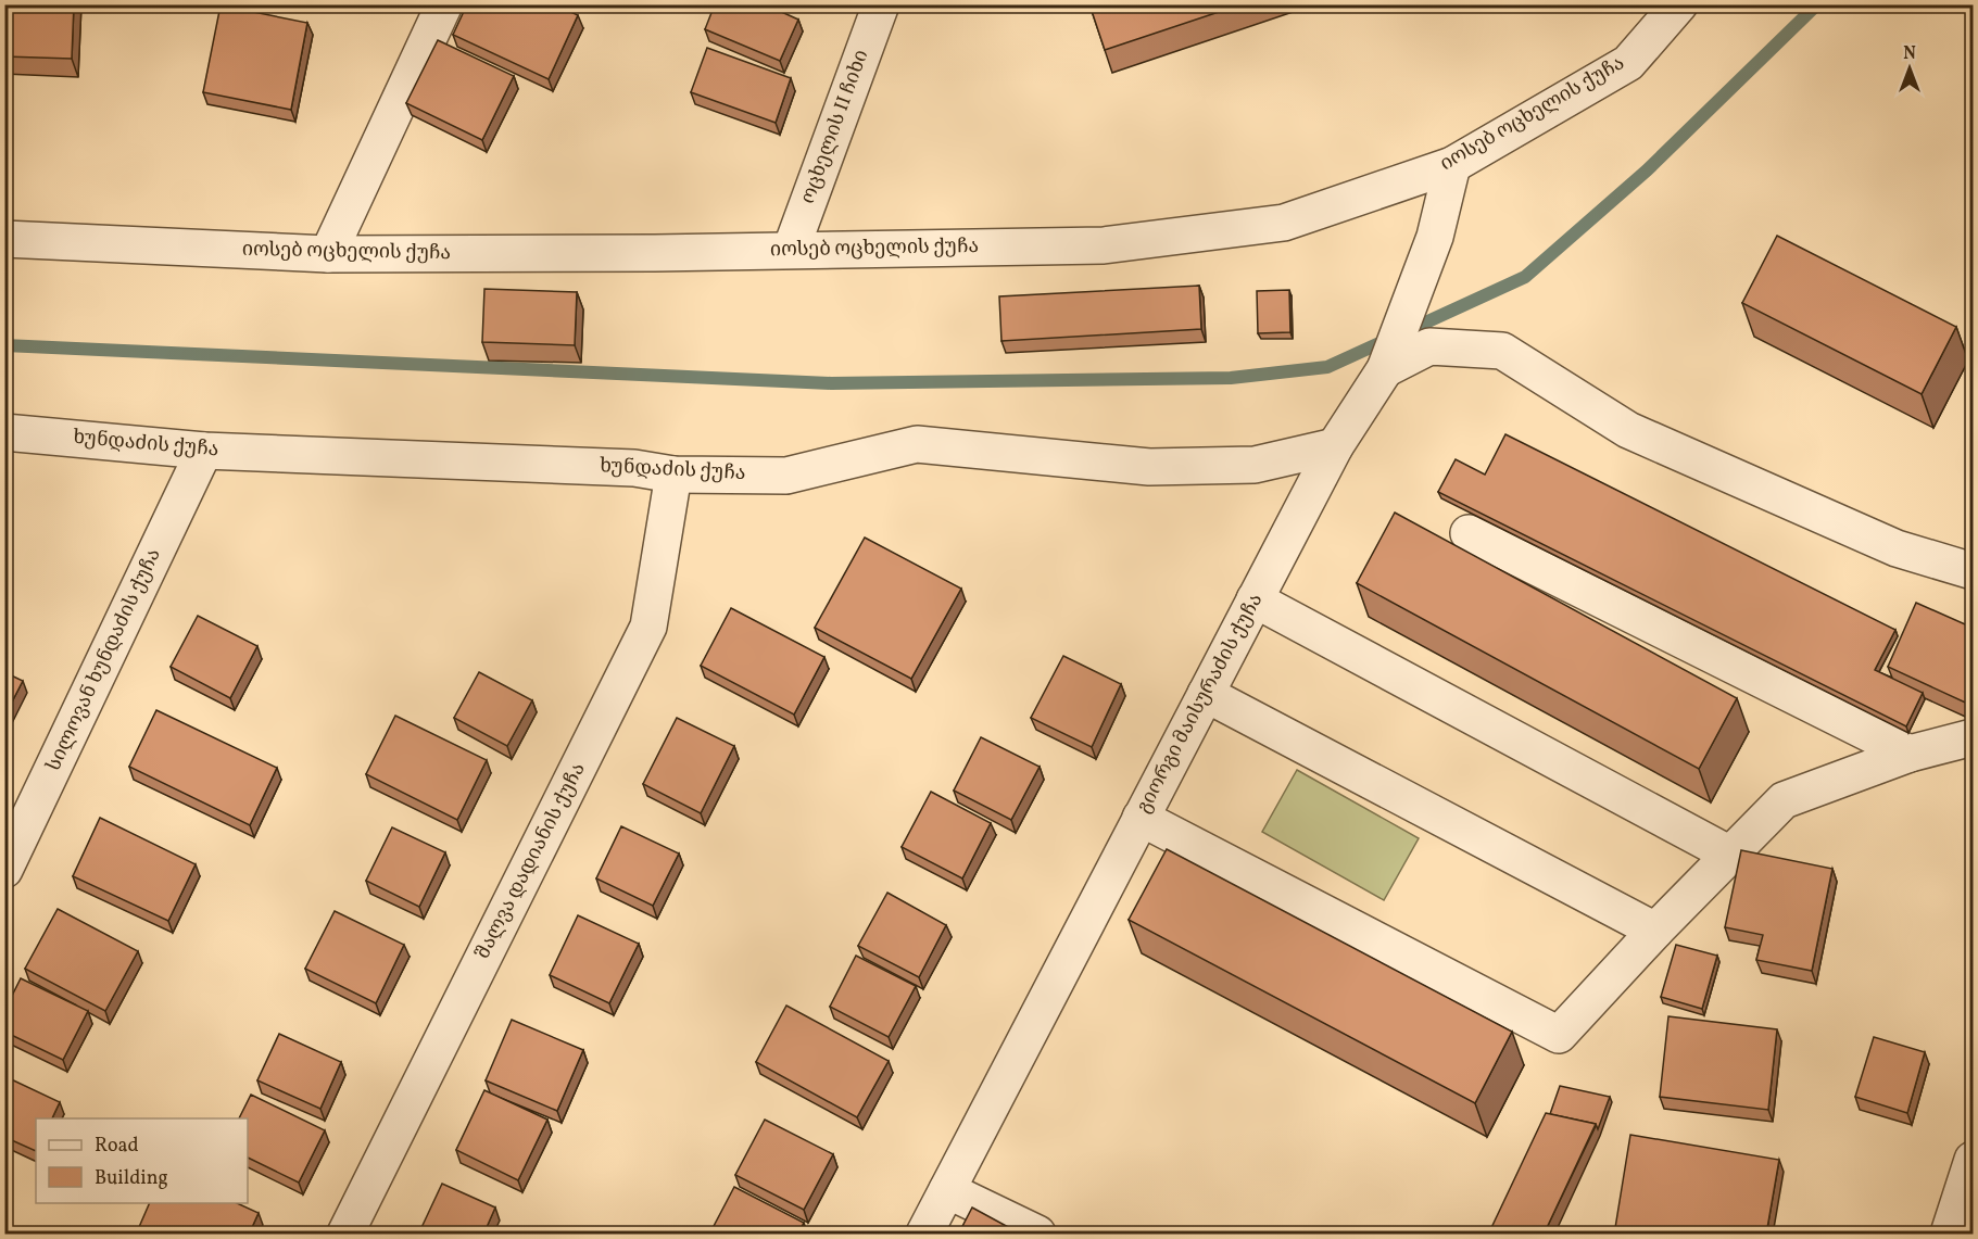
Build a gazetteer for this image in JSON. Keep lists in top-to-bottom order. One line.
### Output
{"streets":{"street":["იოსებ ოცხელის ქუჩა","ოცხელის II ჩიხი","ხუნდაძის ქუჩა","სილოვან ხუნდაძის ქუჩა","გიორგი მაისურაძის ქუჩა","შალვა დადიანის ქუჩა"]},"crossings":[["იოსებ ოცხელის ქუჩა","ოცხელის II ჩიხი"],["იოსებ ოცხელის ქუჩა","გიორგი მაისურაძის ქუჩა"],["ხუნდაძის ქუჩა","სილოვან ხუნდაძის ქუჩა"],["ხუნდაძის ქუჩა","გიორგი მაისურაძის ქუჩა"],["ხუნდაძის ქუჩა","შალვა დადიანის ქუჩა"]],"legend":["Road","Building"],"north":"top"}
